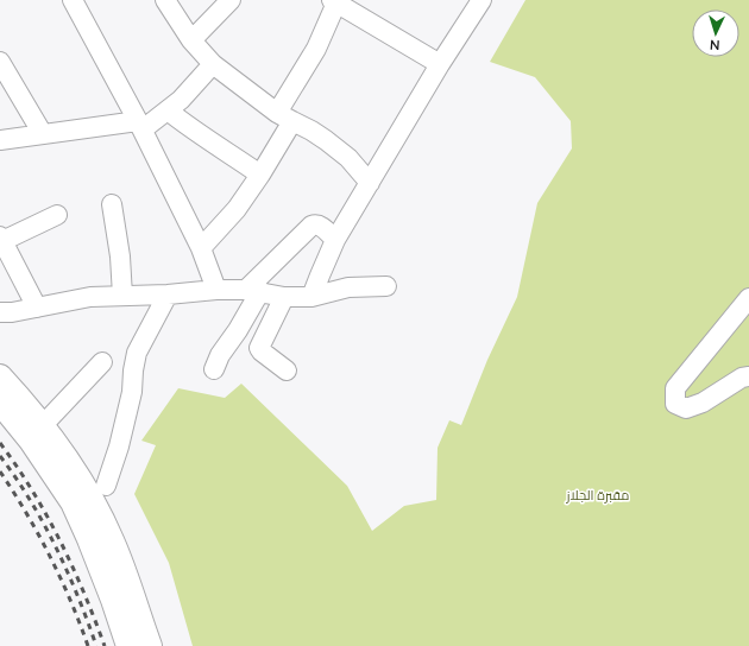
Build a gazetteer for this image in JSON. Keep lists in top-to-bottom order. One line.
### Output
{"parks":["مقبرة الجلاز"],"north":"bottom"}
